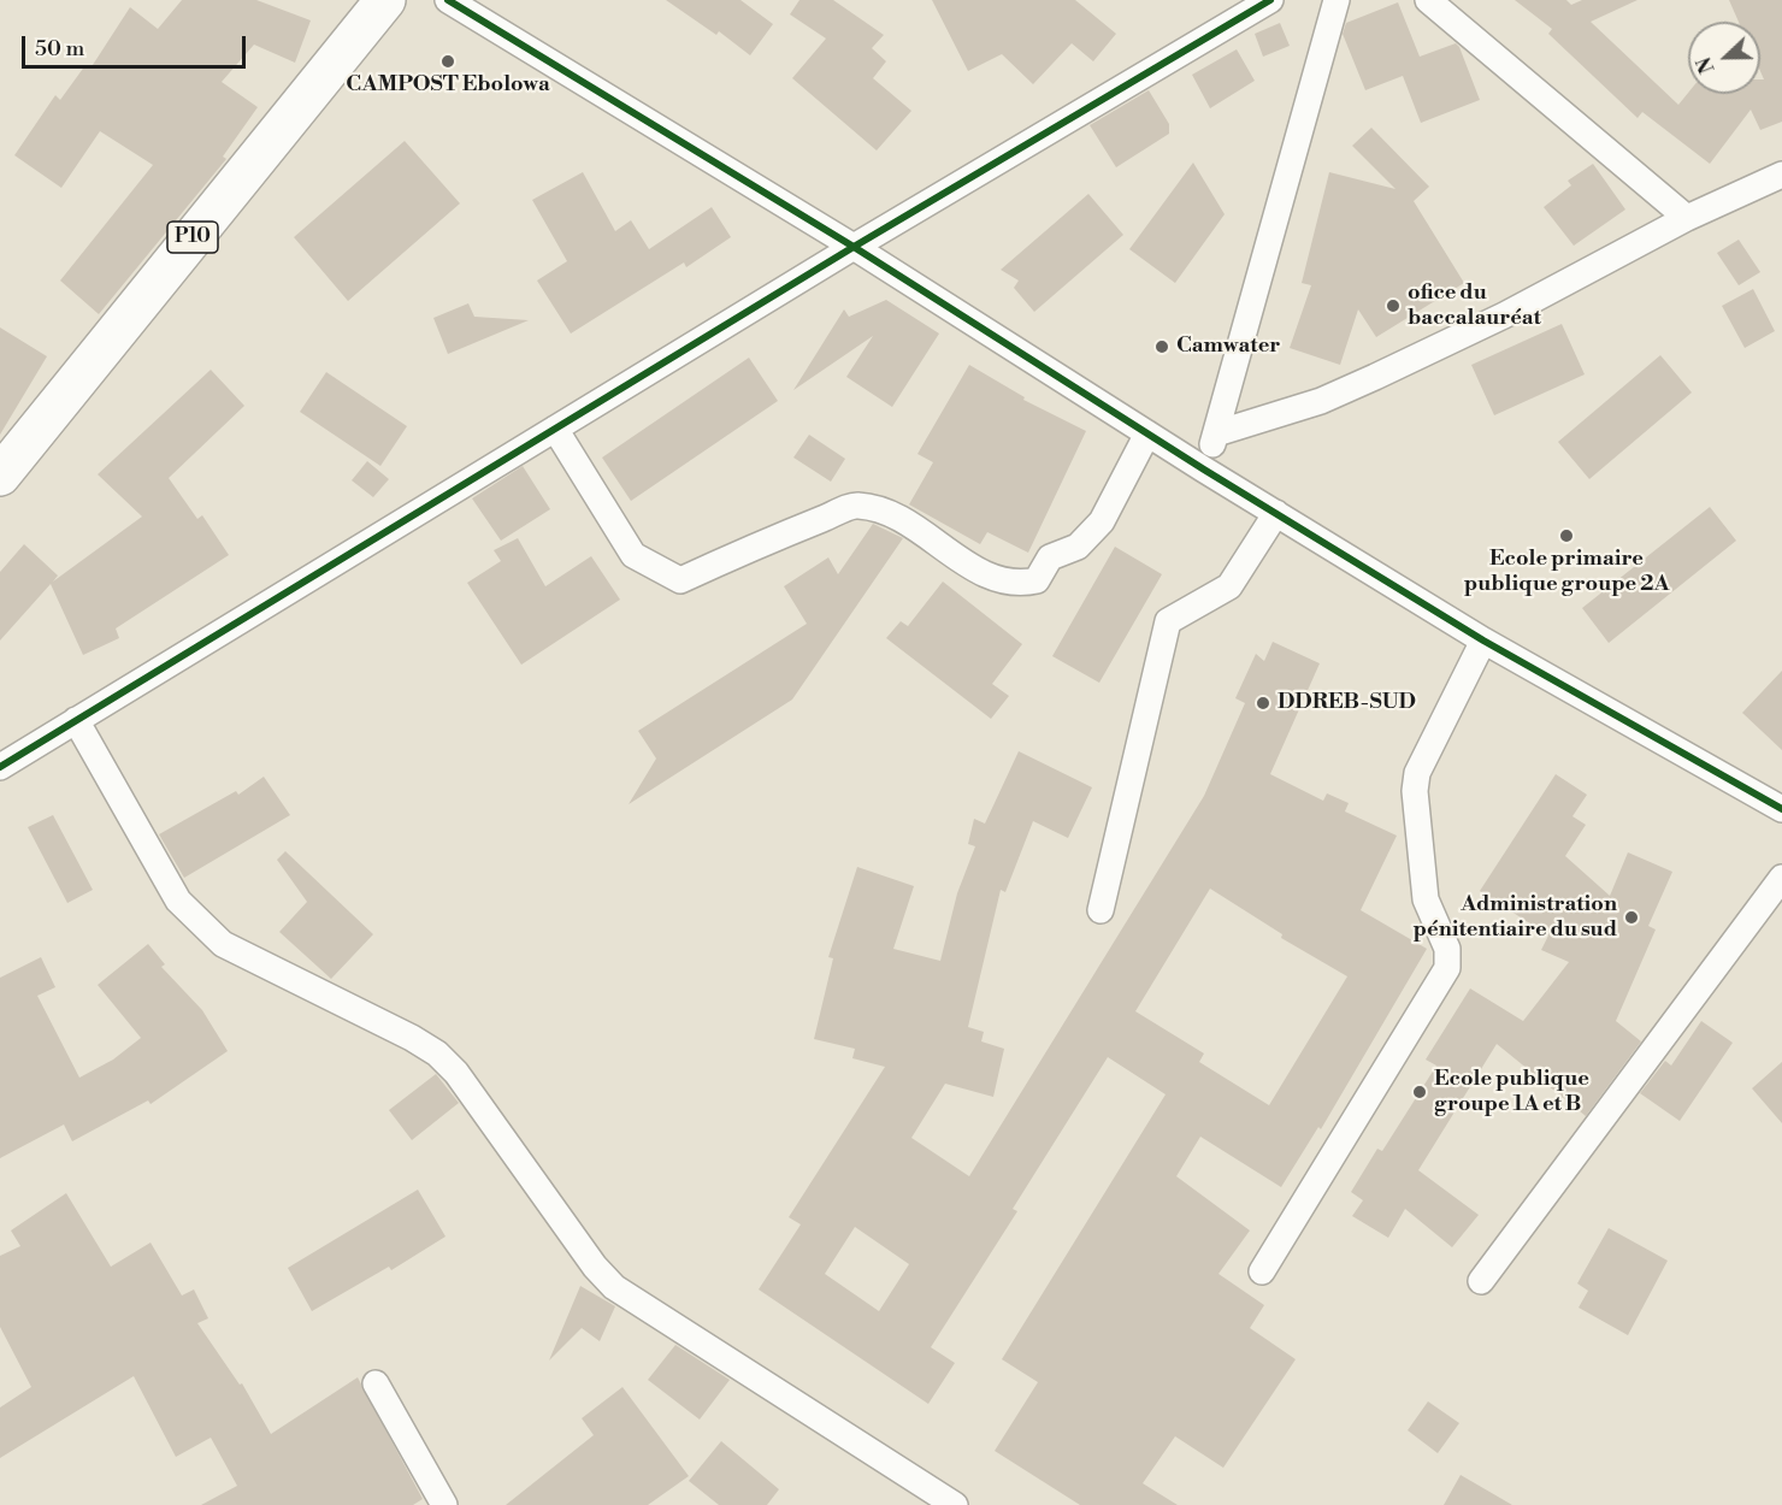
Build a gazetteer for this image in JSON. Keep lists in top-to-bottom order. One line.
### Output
{"streets":{"main road":["P10"]},"places":["CAMPOST Ebolowa","ofice du baccalauréat","Camwater","Ecole primaire publique groupe 2A","DDREB-SUD","Administration pénitentiaire du sud","Ecole publique groupe 1A et B"],"scale_bar":"50 m","north":"left"}
